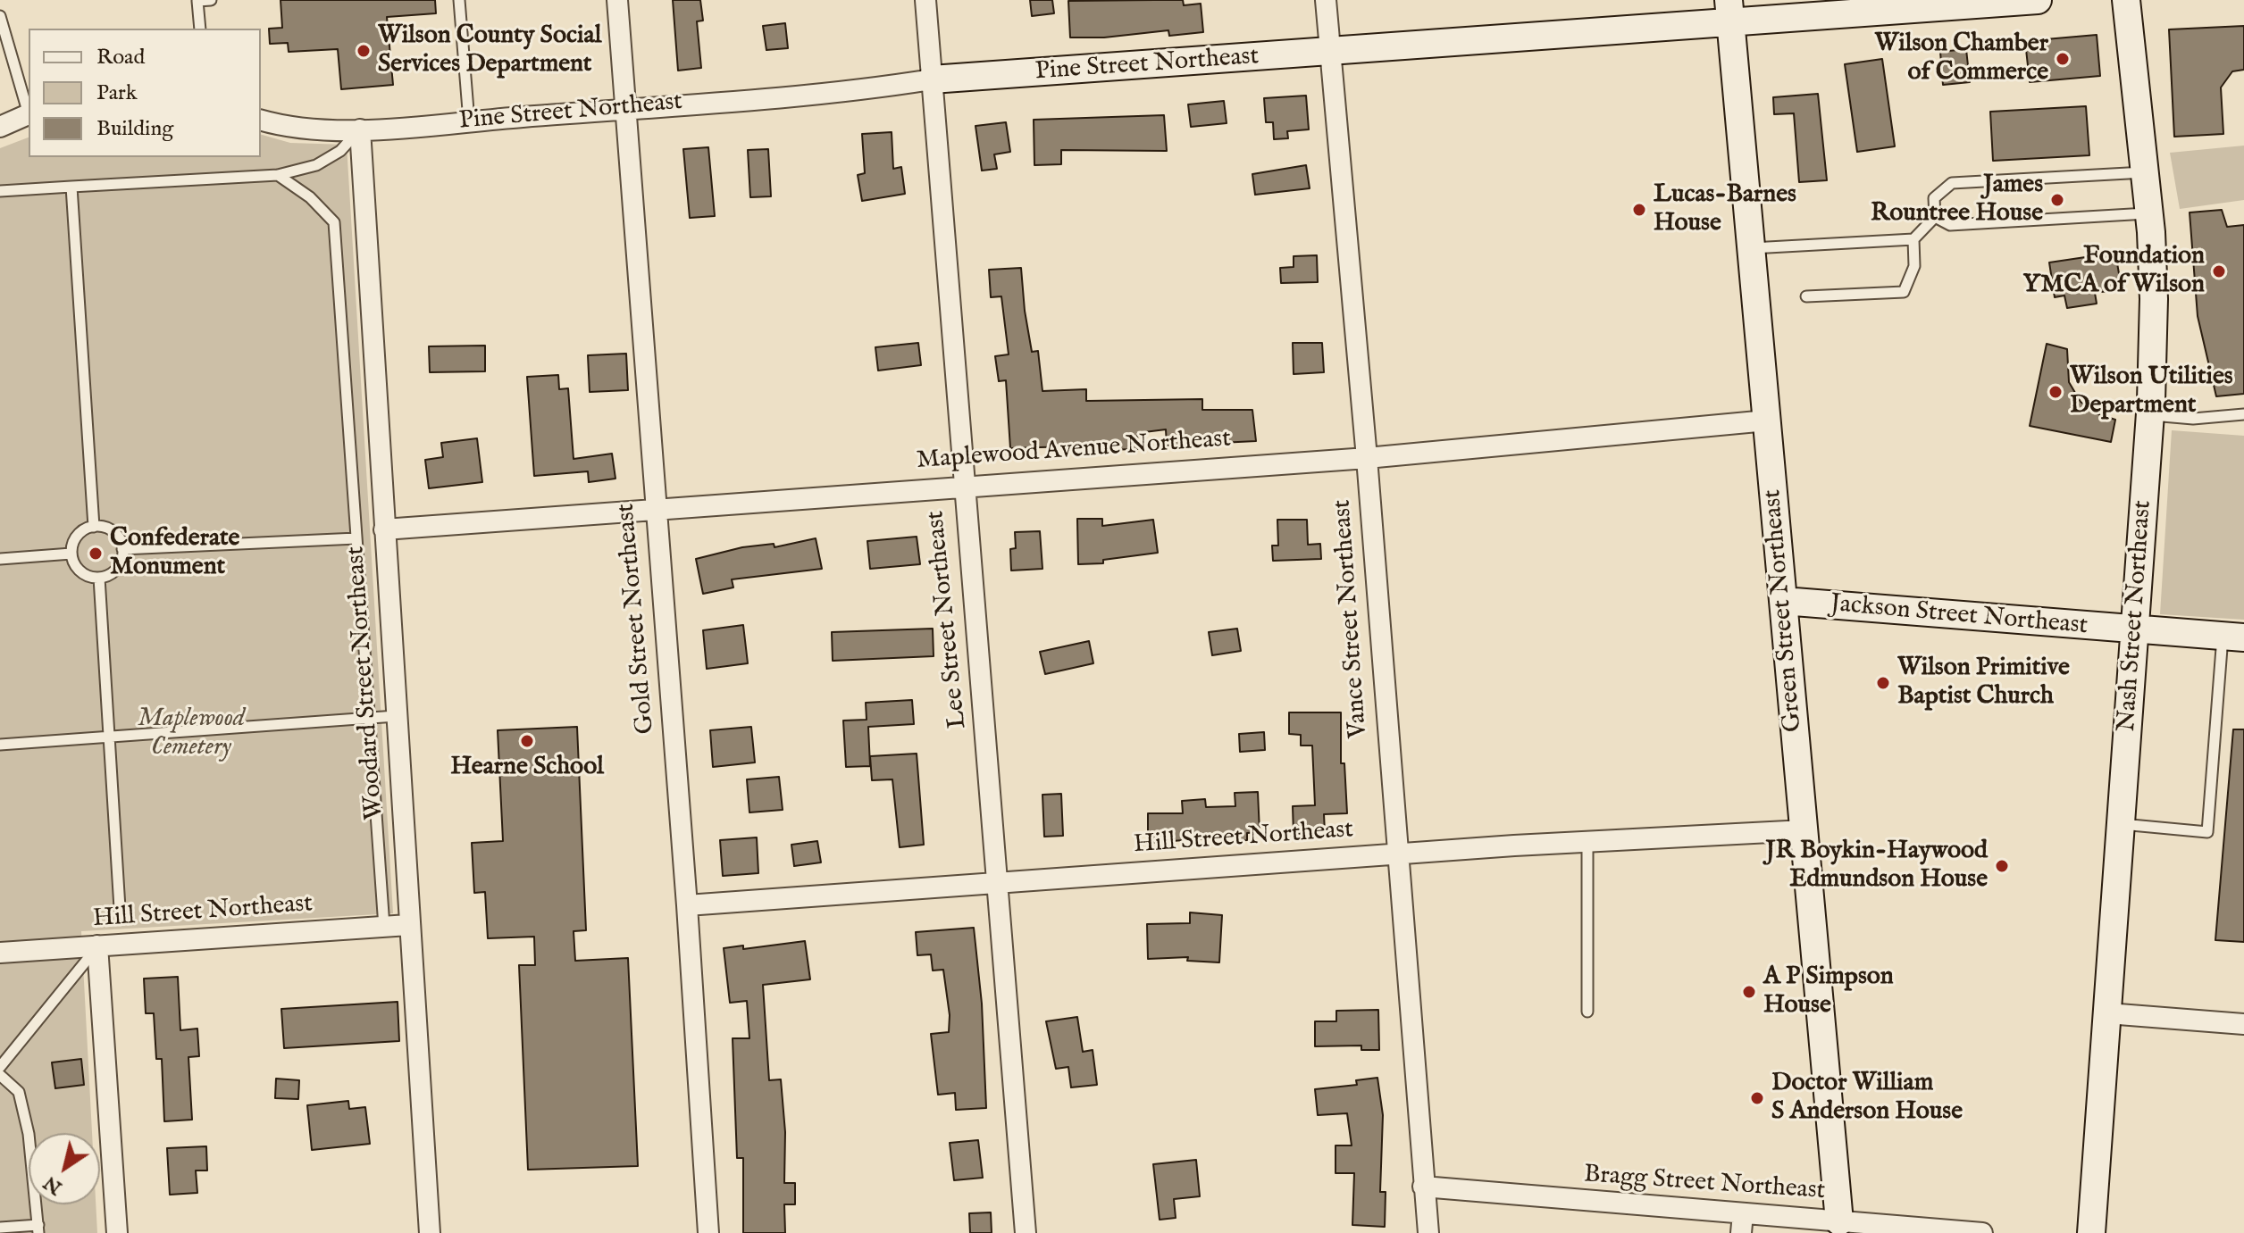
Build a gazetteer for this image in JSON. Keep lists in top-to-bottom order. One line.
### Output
{"streets":{"street":["Pine Street Northeast","Maplewood Avenue Northeast","Green Street Northeast","Jackson Street Northeast","Nash Street Northeast","Gold Street Northeast","Vance Street Northeast","Lee Street Northeast","Woodard Street Northeast","Hill Street Northeast","Bragg Street Northeast"]},"crossings":[["Pine Street Northeast","Green Street Northeast"],["Pine Street Northeast","Gold Street Northeast"],["Pine Street Northeast","Vance Street Northeast"],["Pine Street Northeast","Lee Street Northeast"],["Pine Street Northeast","Woodard Street Northeast"],["Maplewood Avenue Northeast","Green Street Northeast"],["Maplewood Avenue Northeast","Gold Street Northeast"],["Maplewood Avenue Northeast","Vance Street Northeast"],["Maplewood Avenue Northeast","Lee Street Northeast"],["Maplewood Avenue Northeast","Woodard Street Northeast"],["Green Street Northeast","Jackson Street Northeast"],["Green Street Northeast","Hill Street Northeast"],["Green Street Northeast","Bragg Street Northeast"],["Jackson Street Northeast","Nash Street Northeast"],["Gold Street Northeast","Hill Street Northeast"],["Vance Street Northeast","Hill Street Northeast"],["Vance Street Northeast","Bragg Street Northeast"],["Lee Street Northeast","Hill Street Northeast"],["Woodard Street Northeast","Hill Street Northeast"]],"parks":["Maplewood Cemetery"],"places":["Wilson County Social Services Department","Wilson Chamber of Commerce","James Rountree House","Lucas-Barnes House","Foundation YMCA of Wilson","Wilson Utilities Department","Confederate Monument","Wilson Primitive Baptist Church","Hearne School","JR Boykin-Haywood Edmundson House","A P Simpson House","Doctor William S Anderson House"],"legend":["Road","Park","Building"],"north":"bottom left"}
